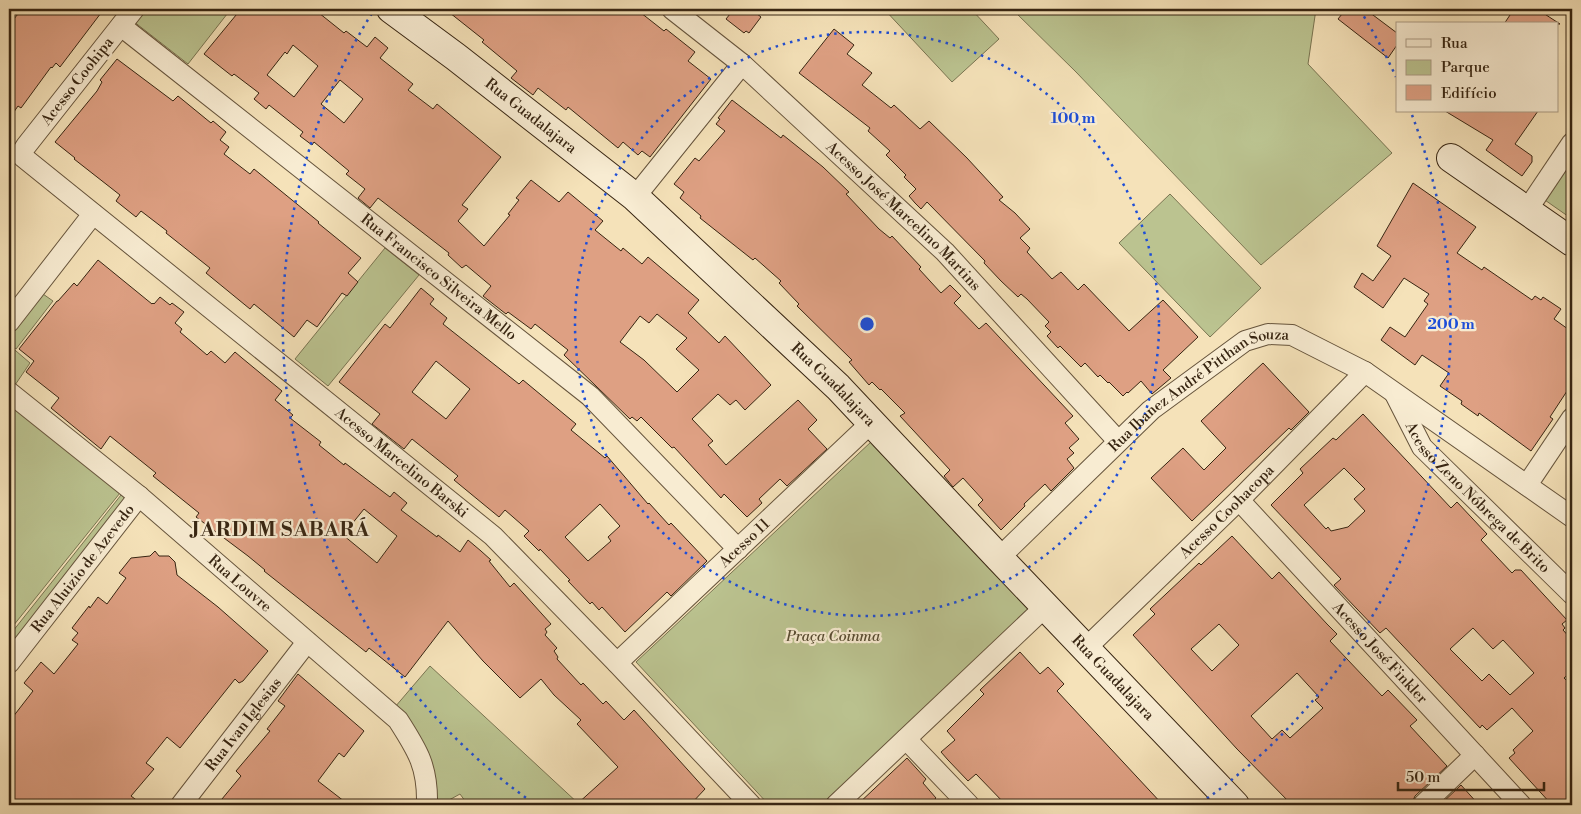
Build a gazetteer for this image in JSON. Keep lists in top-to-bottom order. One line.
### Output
{"streets":{"main road":["Rua Guadalajara"],"street":["Acesso Coohipa","Acesso José Marcelino Martins","Rua Francisco Silveira Mello","Rua Ibanez André Pitthan Souza","Acesso Marcelino Barski","Acesso Zeno Nóbrega de Brito","Acesso Coohacopa","Acesso 11","Rua Aluizio de Azevedo","Rua Louvre","Acesso José Finkler","Rua Ivan Iglesias"]},"crossings":[["Acesso Coohipa","Rua Francisco Silveira Mello"],["Acesso Coohipa","Acesso Marcelino Barski"],["Rua Guadalajara","Rua Ibanez André Pitthan Souza"],["Rua Guadalajara","Acesso Coohacopa"],["Rua Guadalajara","Acesso 11"],["Acesso José Marcelino Martins","Rua Ibanez André Pitthan Souza"],["Rua Francisco Silveira Mello","Acesso 11"],["Rua Ibanez André Pitthan Souza","Acesso Zeno Nóbrega de Brito"],["Rua Ibanez André Pitthan Souza","Acesso Coohacopa"],["Acesso Marcelino Barski","Acesso 11"],["Acesso Coohacopa","Acesso José Finkler"],["Rua Aluizio de Azevedo","Rua Louvre"],["Rua Louvre","Rua Ivan Iglesias"]],"districts":["JARDIM SABARÁ"],"parks":["Praça Coinma"],"legend":["Rua","Parque","Edifício"],"scale_bar":"50 m","rings":["100 m","200 m"]}
